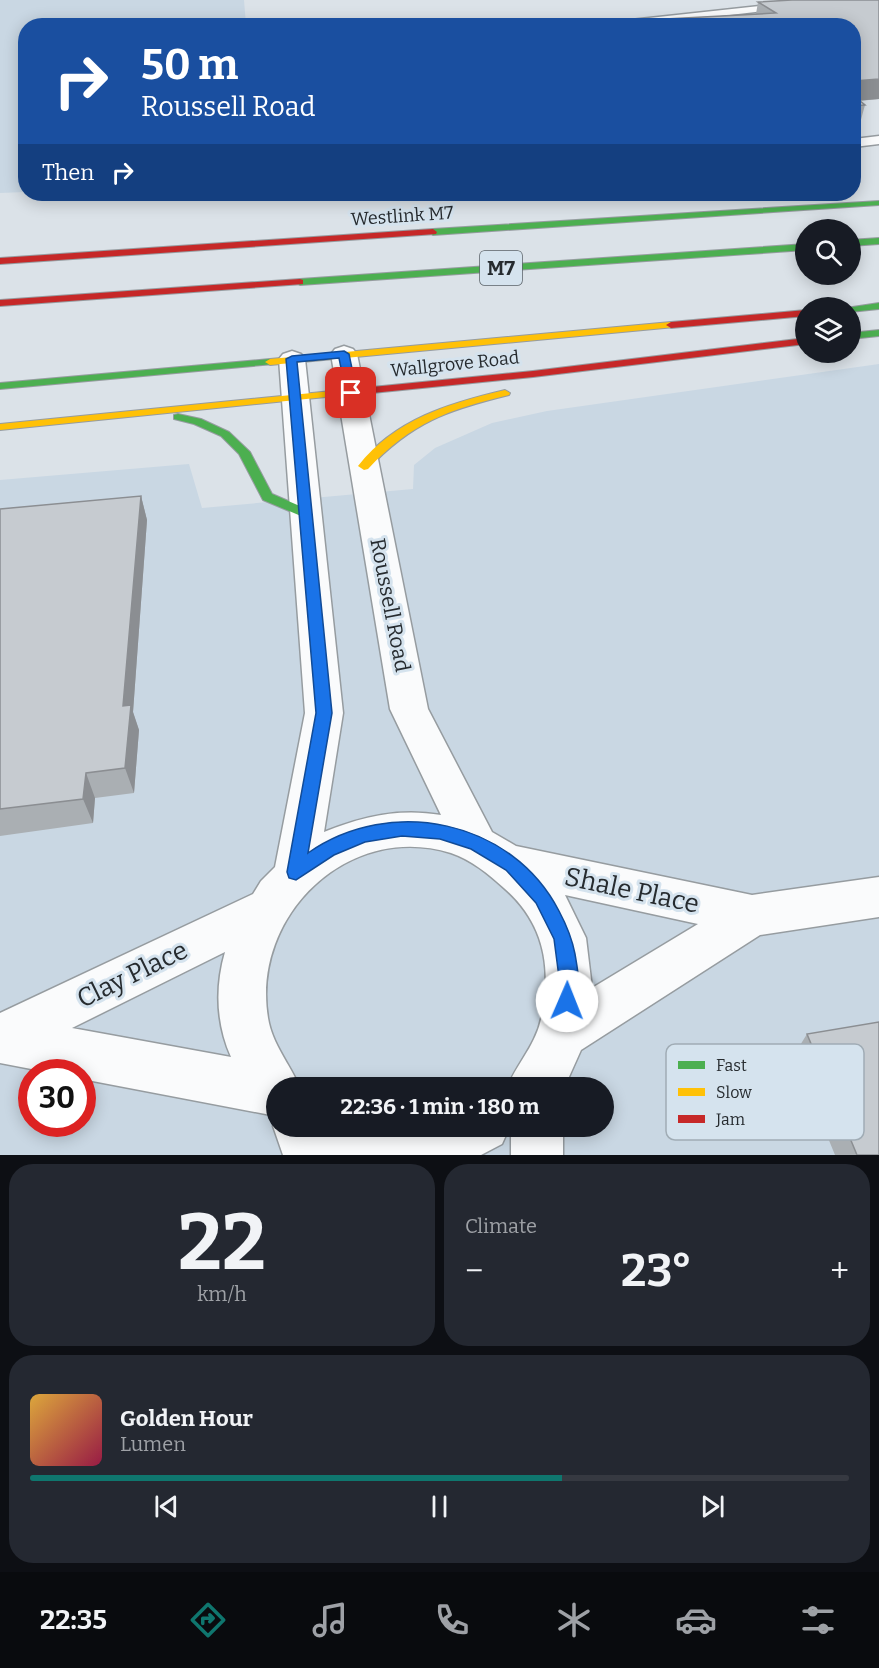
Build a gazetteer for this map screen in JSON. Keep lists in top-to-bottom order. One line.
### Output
{"streets":{"main road":["Westlink M7","M7","Wallgrove Road"],"street":["Roussell Road","Shale Place","Clay Place"]},"crossings":[["Westlink M7","M7"],["Wallgrove Road","Roussell Road"]],"legend":["Fast","Slow","Jam"],"page":{"turn":["50 m","Roussell Road"],"then":"Then","limit":"30","trip":"22:36 · 1 min · 180 m","tile":[["22","km/h"],"Climate"],"heat":["−","23°","+"],"song":["Golden Hour","Lumen"],"tabs":"22:35"}}
